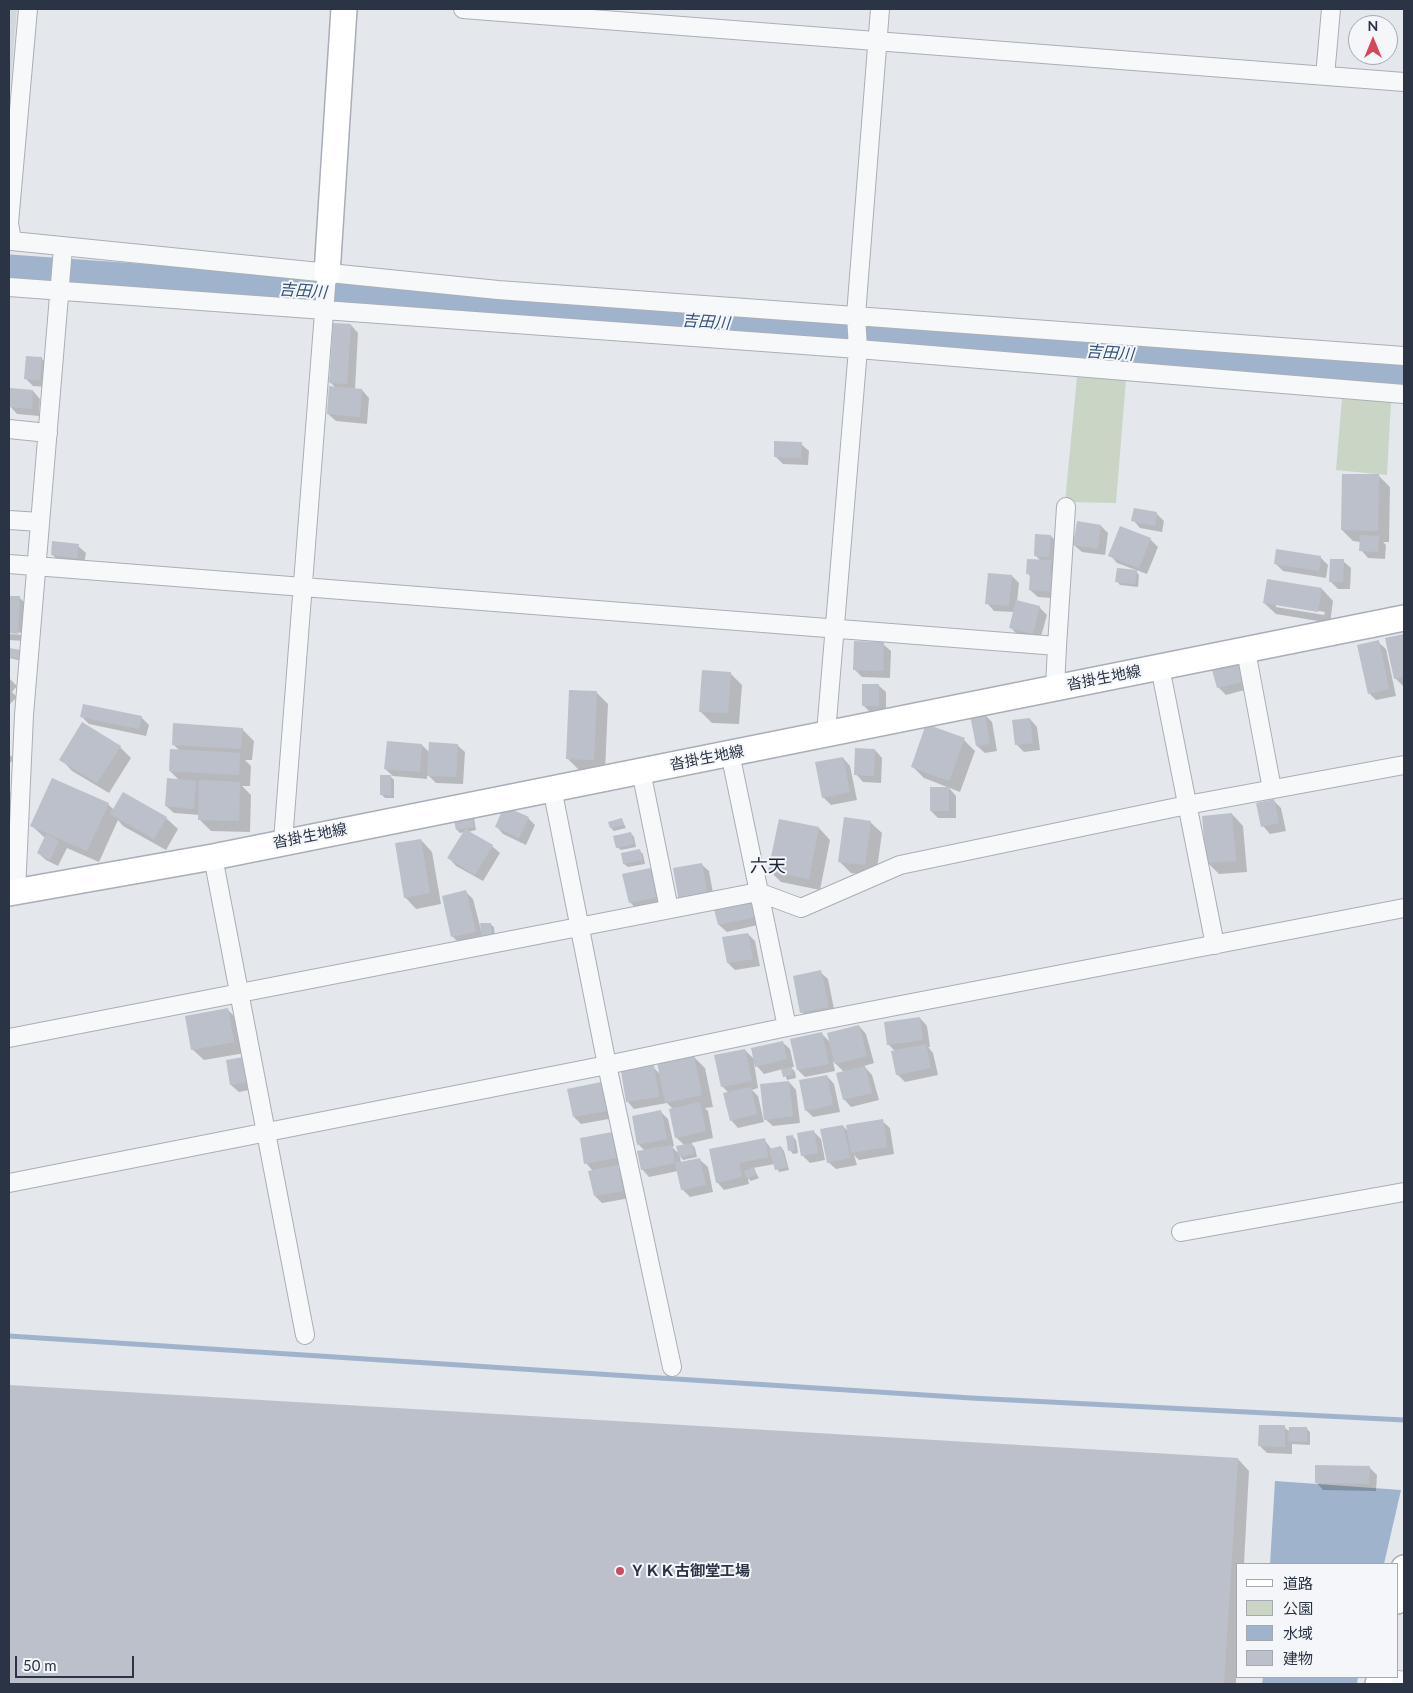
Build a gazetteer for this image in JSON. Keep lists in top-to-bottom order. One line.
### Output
{"streets":{"main road":["沓掛生地線"]},"districts":["六天"],"water":["吉田川"],"places":["ＹＫＫ古御堂工場"],"legend":["道路","公園","水域","建物"],"scale_bar":"50 m","north":"top"}
